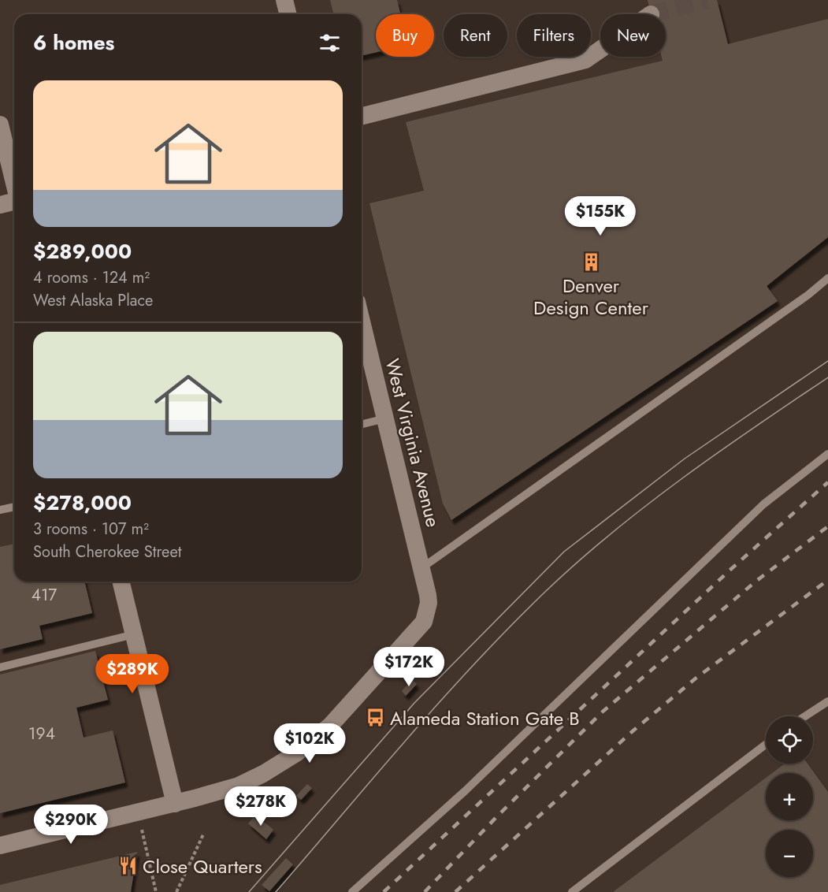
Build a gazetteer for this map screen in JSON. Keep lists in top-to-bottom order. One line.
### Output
{"streets":{"street":["West Virginia Avenue"]},"places":{"building":["Denver Design Center"],"bus stop":["Alameda Station Gate B"],"restaurant":["Close Quarters"]},"house_numbers":["417","194"],"page":{"chip":["Buy","Rent","Filters","New"],"heading":"6 homes","list":[{"name":"$289,000","note":"4 rooms · 124 m² · West Alaska Place"},{"name":"$278,000","note":"3 rooms · 107 m² · South Cherokee Street"}],"price":["$155K","$172K","$289K","$102K","$278K","$290K"],"map_buttons":["+","−"]}}
